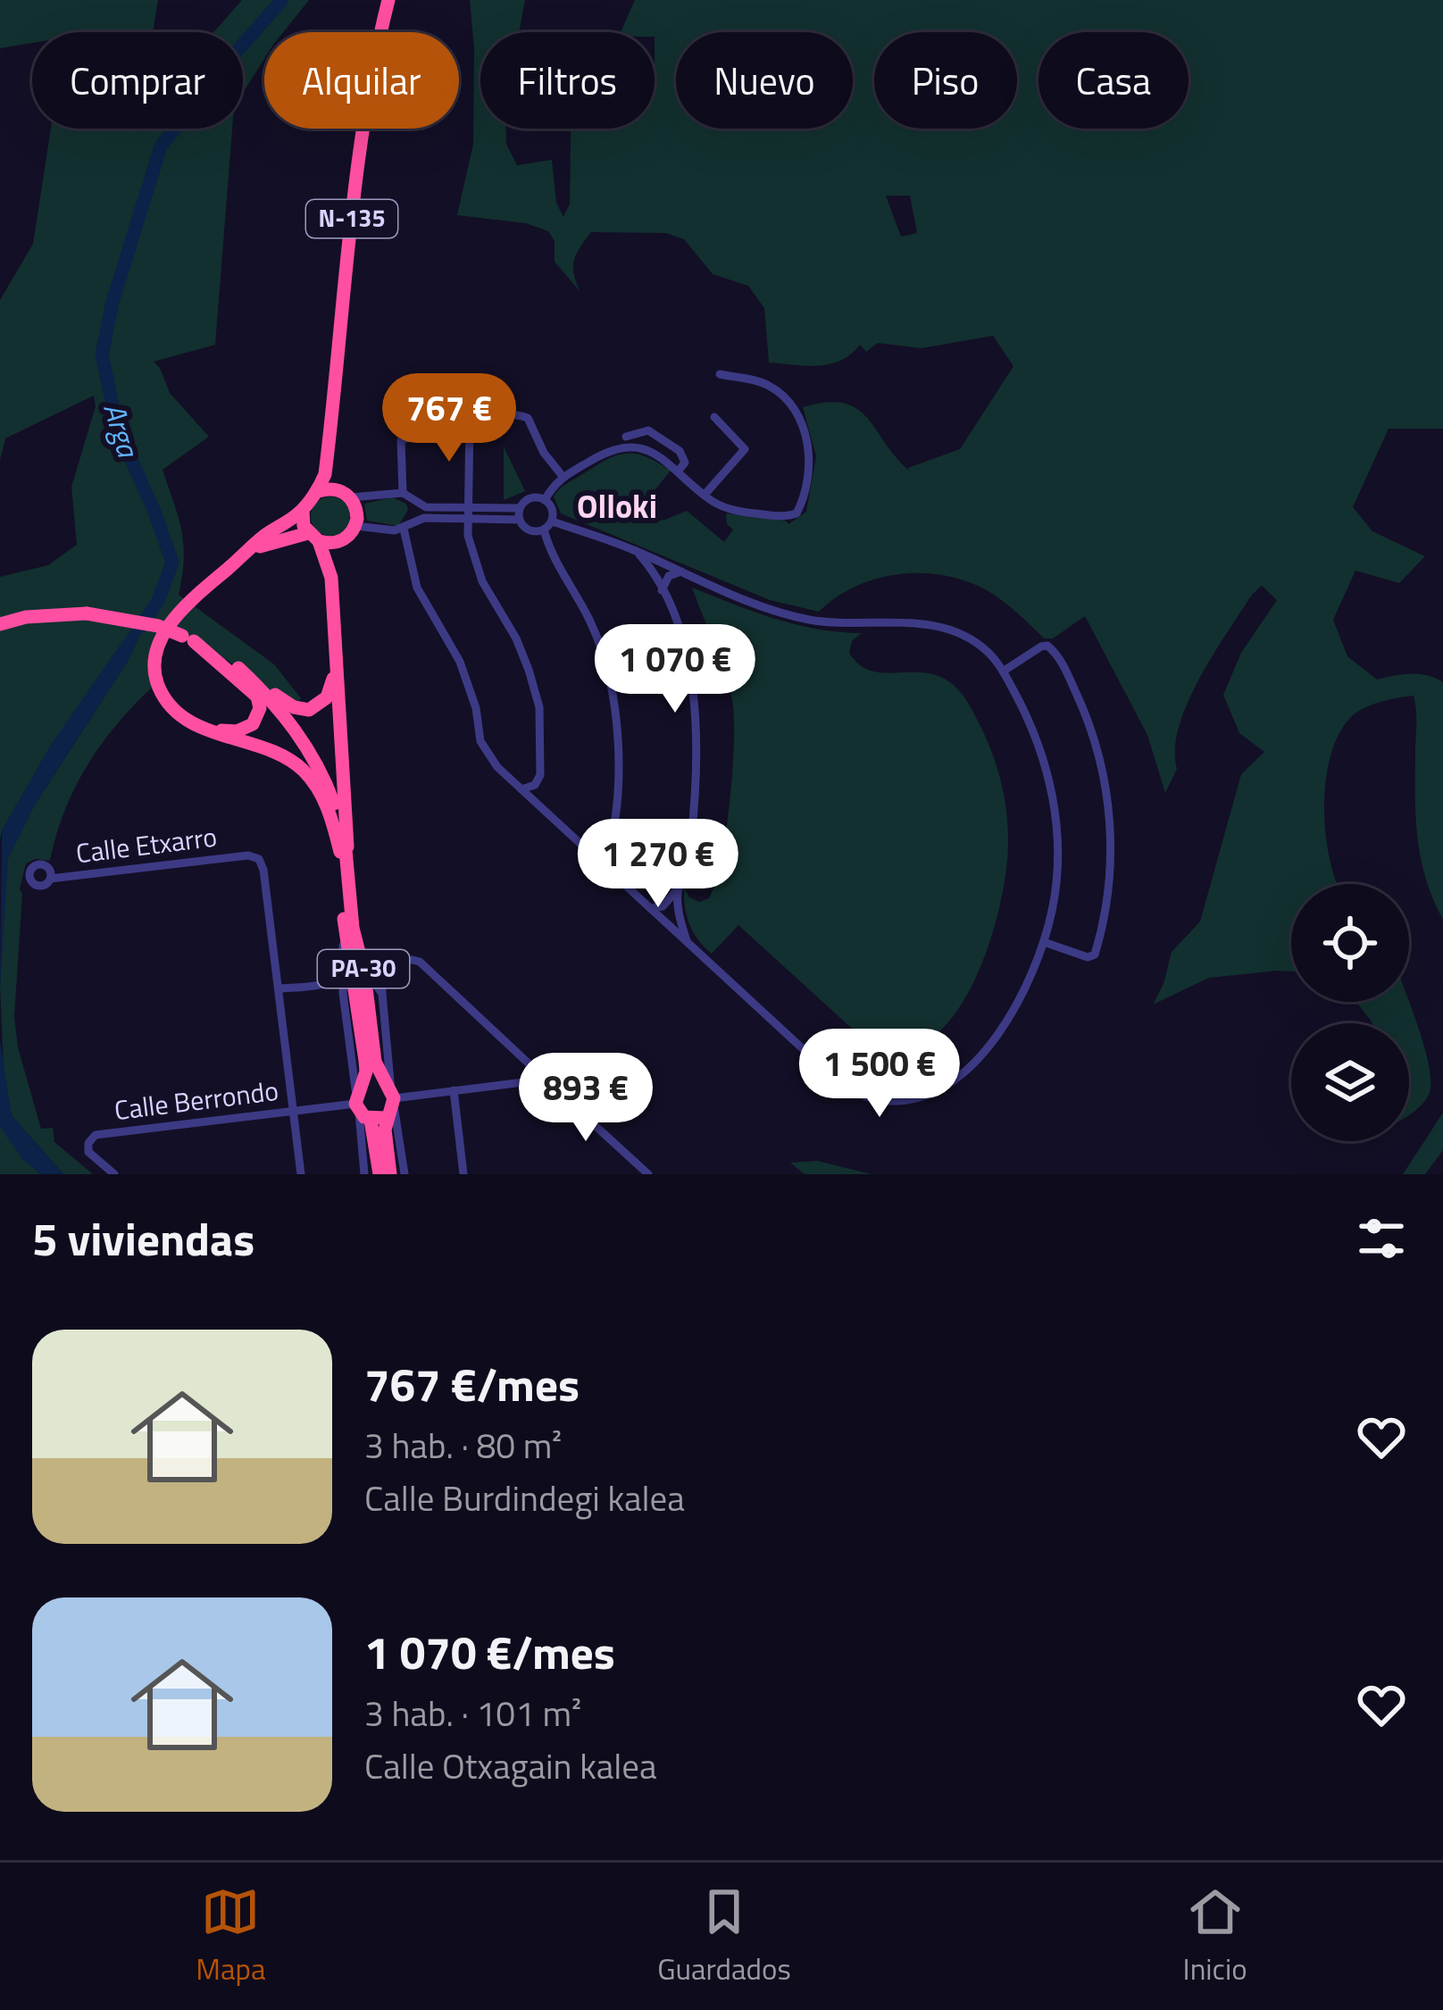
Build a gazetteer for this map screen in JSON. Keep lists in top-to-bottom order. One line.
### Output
{"streets":{"highway":["N-135","PA-30"],"street":["Calle Etxarro","Calle Berrondo"]},"crossings":[["PA-30","Calle Berrondo"]],"districts":["Olloki"],"water":["Arga"],"page":{"chip":["Comprar","Alquilar","Filtros","Nuevo","Piso","Casa"],"price":["767 €","1 070 €","1 270 €","1 500 €","893 €"],"heading":"5 viviendas","list":[{"name":"767 €/mes","note":"3 hab. · 80 m² · Calle Burdindegi kalea"},{"name":"1 070 €/mes","note":"3 hab. · 101 m² · Calle Otxagain kalea"}],"tabs":["Mapa","Guardados","Inicio"]}}
